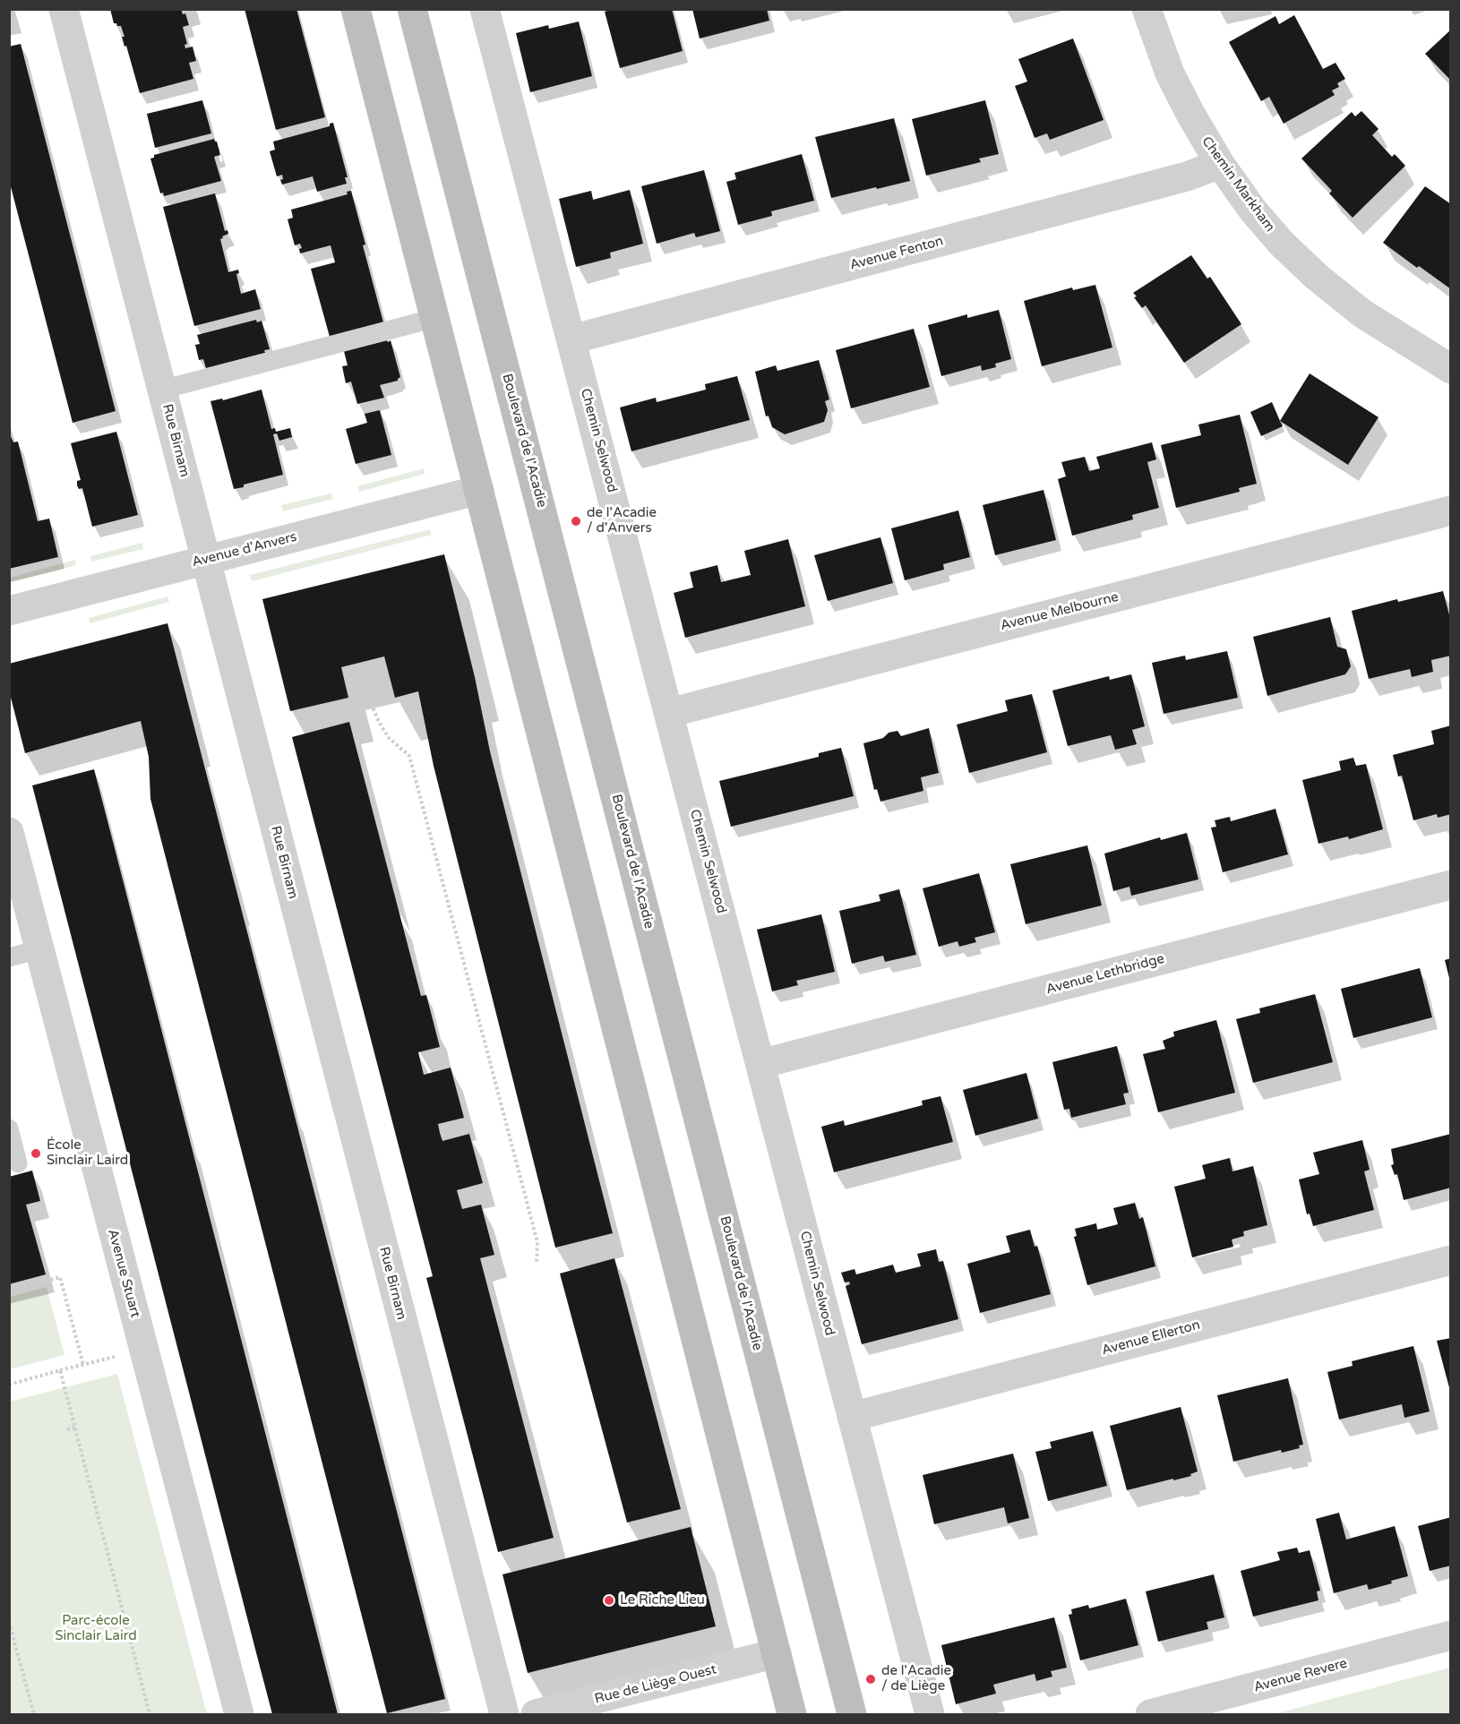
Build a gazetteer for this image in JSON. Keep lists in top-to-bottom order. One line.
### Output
{"streets":{"main road":["Boulevard de l'Acadie"],"street":["Chemin Markham","Avenue Fenton","Rue Birnam","Chemin Selwood","Avenue d'Anvers","Avenue Melbourne","Avenue Lethbridge","Avenue Stuart","Avenue Ellerton","Avenue Revere","Rue de Liège Ouest"]},"crossings":[["Chemin Markham","Avenue Fenton"],["Avenue Fenton","Chemin Selwood"],["Rue Birnam","Avenue d'Anvers"],["Chemin Selwood","Avenue Melbourne"],["Chemin Selwood","Avenue Lethbridge"],["Chemin Selwood","Avenue Ellerton"]],"parks":["Parc-école Sinclair Laird"],"places":["de l'Acadie / d'Anvers","École Sinclair Laird","Le Riche Lieu","de l'Acadie / de Liège"]}
